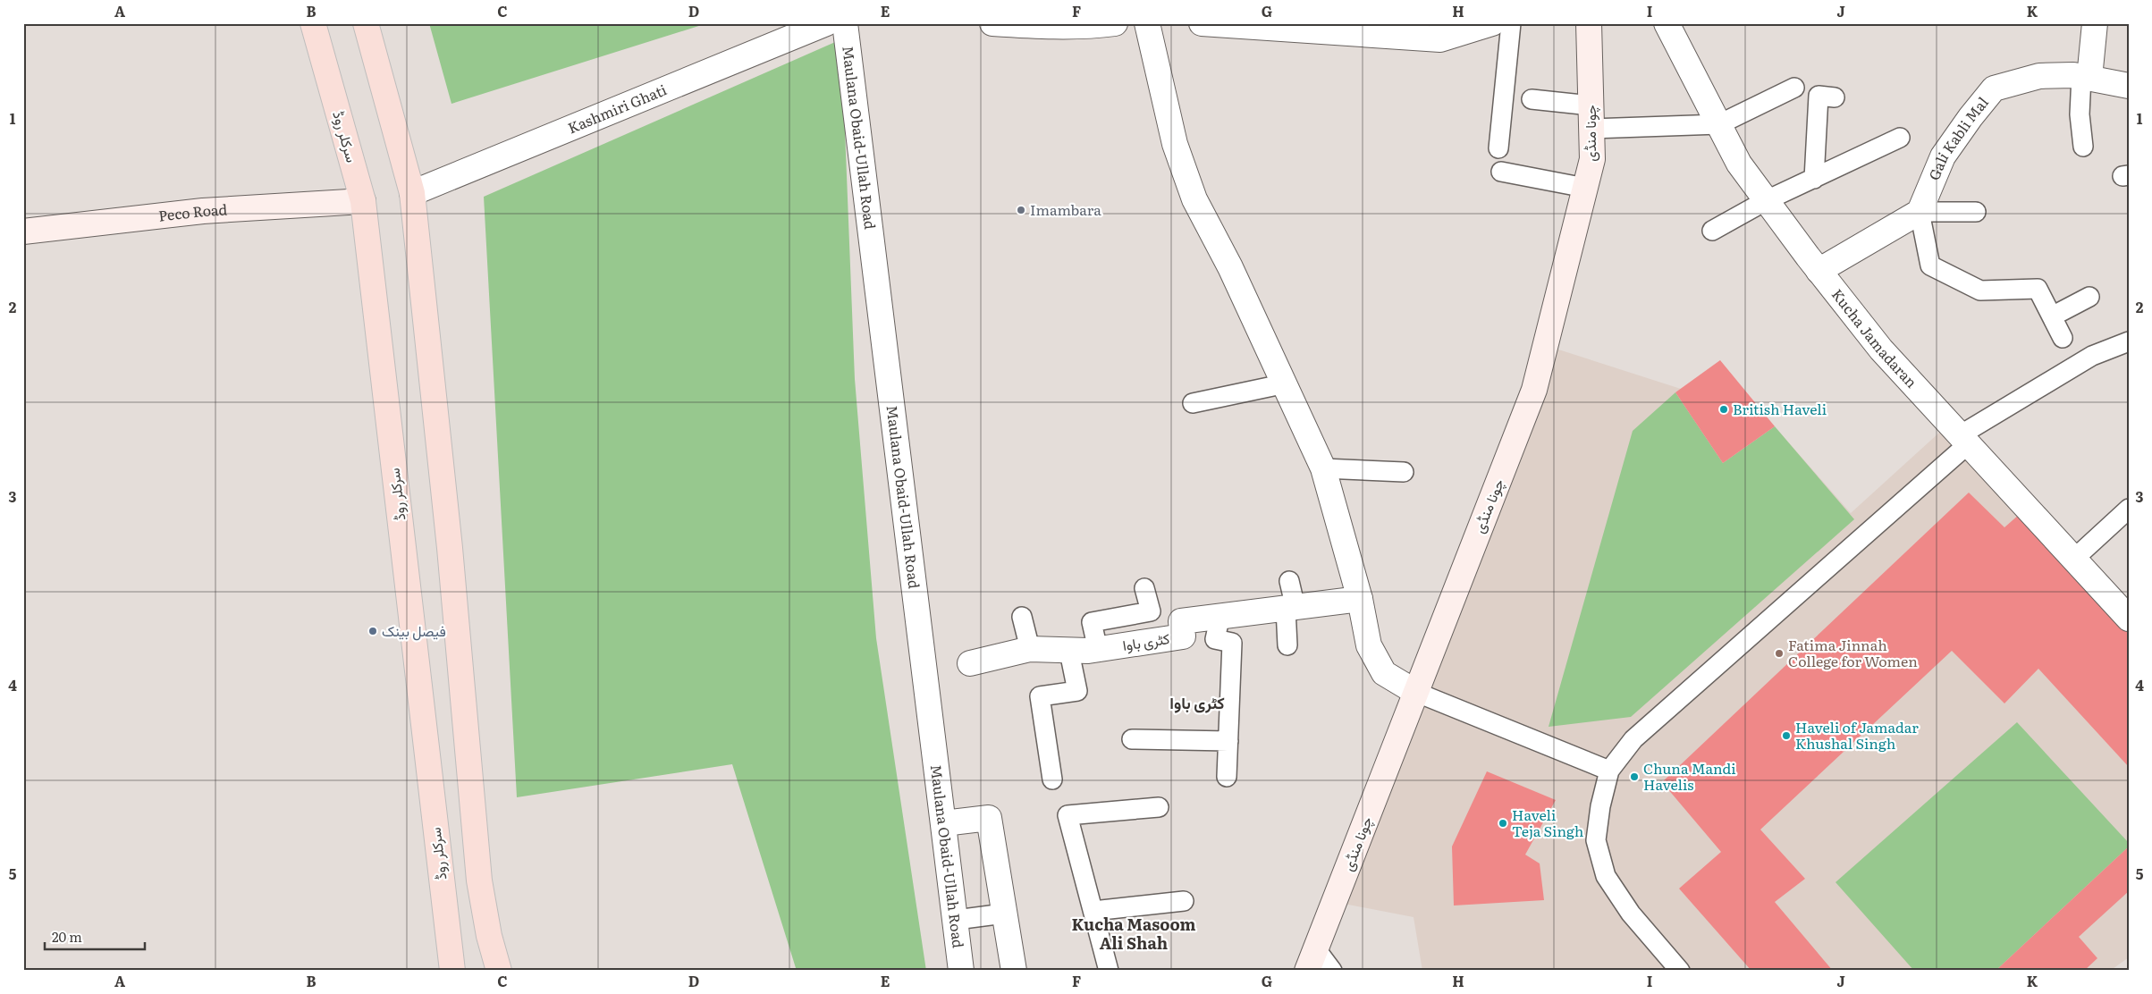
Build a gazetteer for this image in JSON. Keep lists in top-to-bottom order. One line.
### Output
{"streets":{"main road":["سرکلر روڈ"],"street":["Kashmiri Ghati","چونا منڈی","Maulana Obaid-Ullah Road","Gali Kabli Mal","Peco Road","Kucha Jamadaran","کٹری باوا"]},"crossings":[["Kashmiri Ghati","Maulana Obaid-Ullah Road"],["سرکلر روڈ","Peco Road"]],"districts":["کٹری باوا","Kucha Masoom Ali Shah"],"places":["Imambara","British Haveli","فیصل بینک","Fatima Jinnah College for Women","Haveli of Jamadar Khushal Singh","Chuna Mandi Havelis","Haveli Teja Singh"],"scale_bar":"20 m","grid":{"columns":["A","B","C","D","E","F","G","H","I","J","K"],"rows":["1","2","3","4","5"]}}
